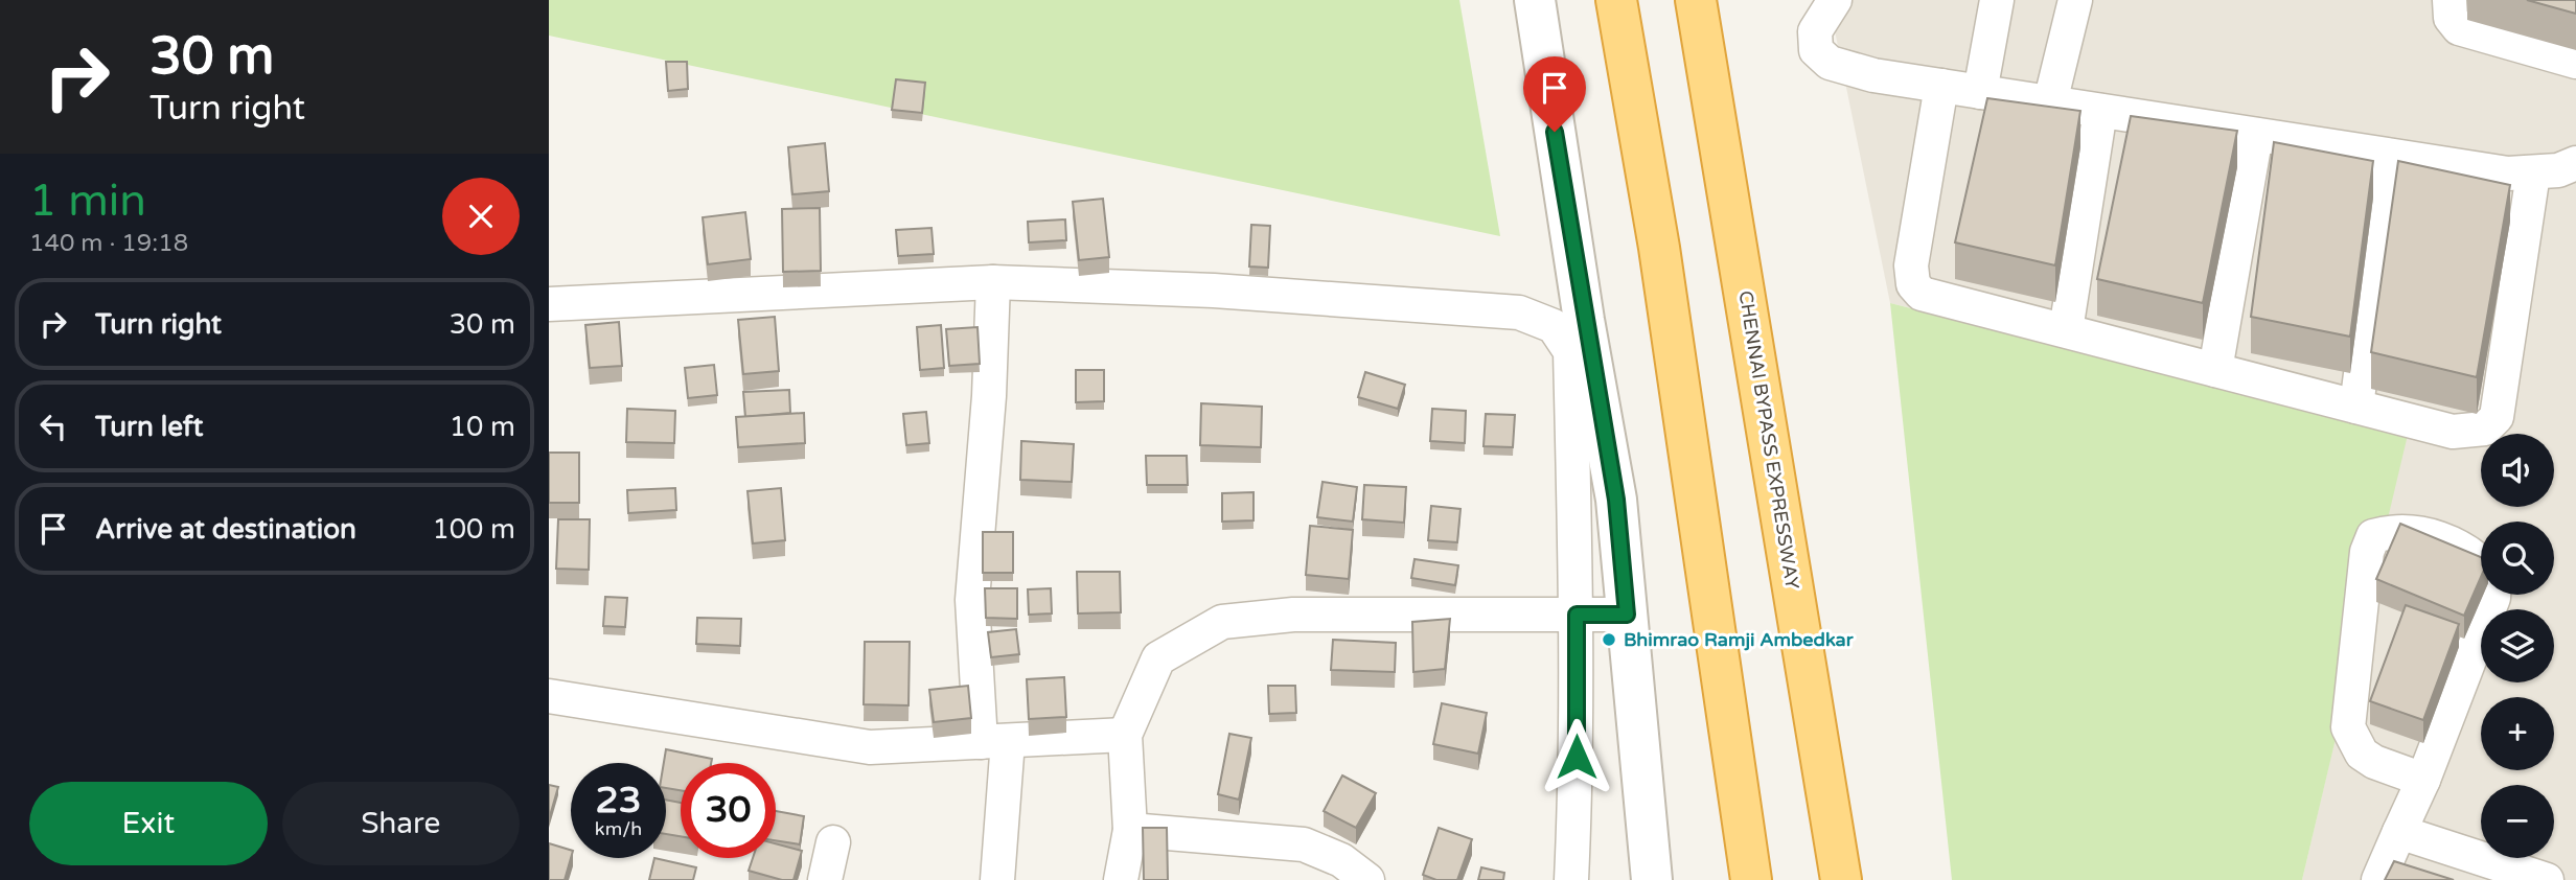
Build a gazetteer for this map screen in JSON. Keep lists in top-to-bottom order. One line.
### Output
{"streets":{"highway":["CHENNAI BYPASS EXPRESSWAY"]},"places":["Bhimrao Ramji Ambedkar"],"page":{"turn":["30 m","Turn right"],"heading":["1 min","140 m · 19:18"],"list":[{"name":"Turn right","value":"30 m"},{"name":"Turn left","value":"10 m"},{"name":"Arrive at destination","value":"100 m"}],"map_buttons":["+","−"],"speed":"23 km/h","limit":"30","buttons":["Exit","Share"]}}
